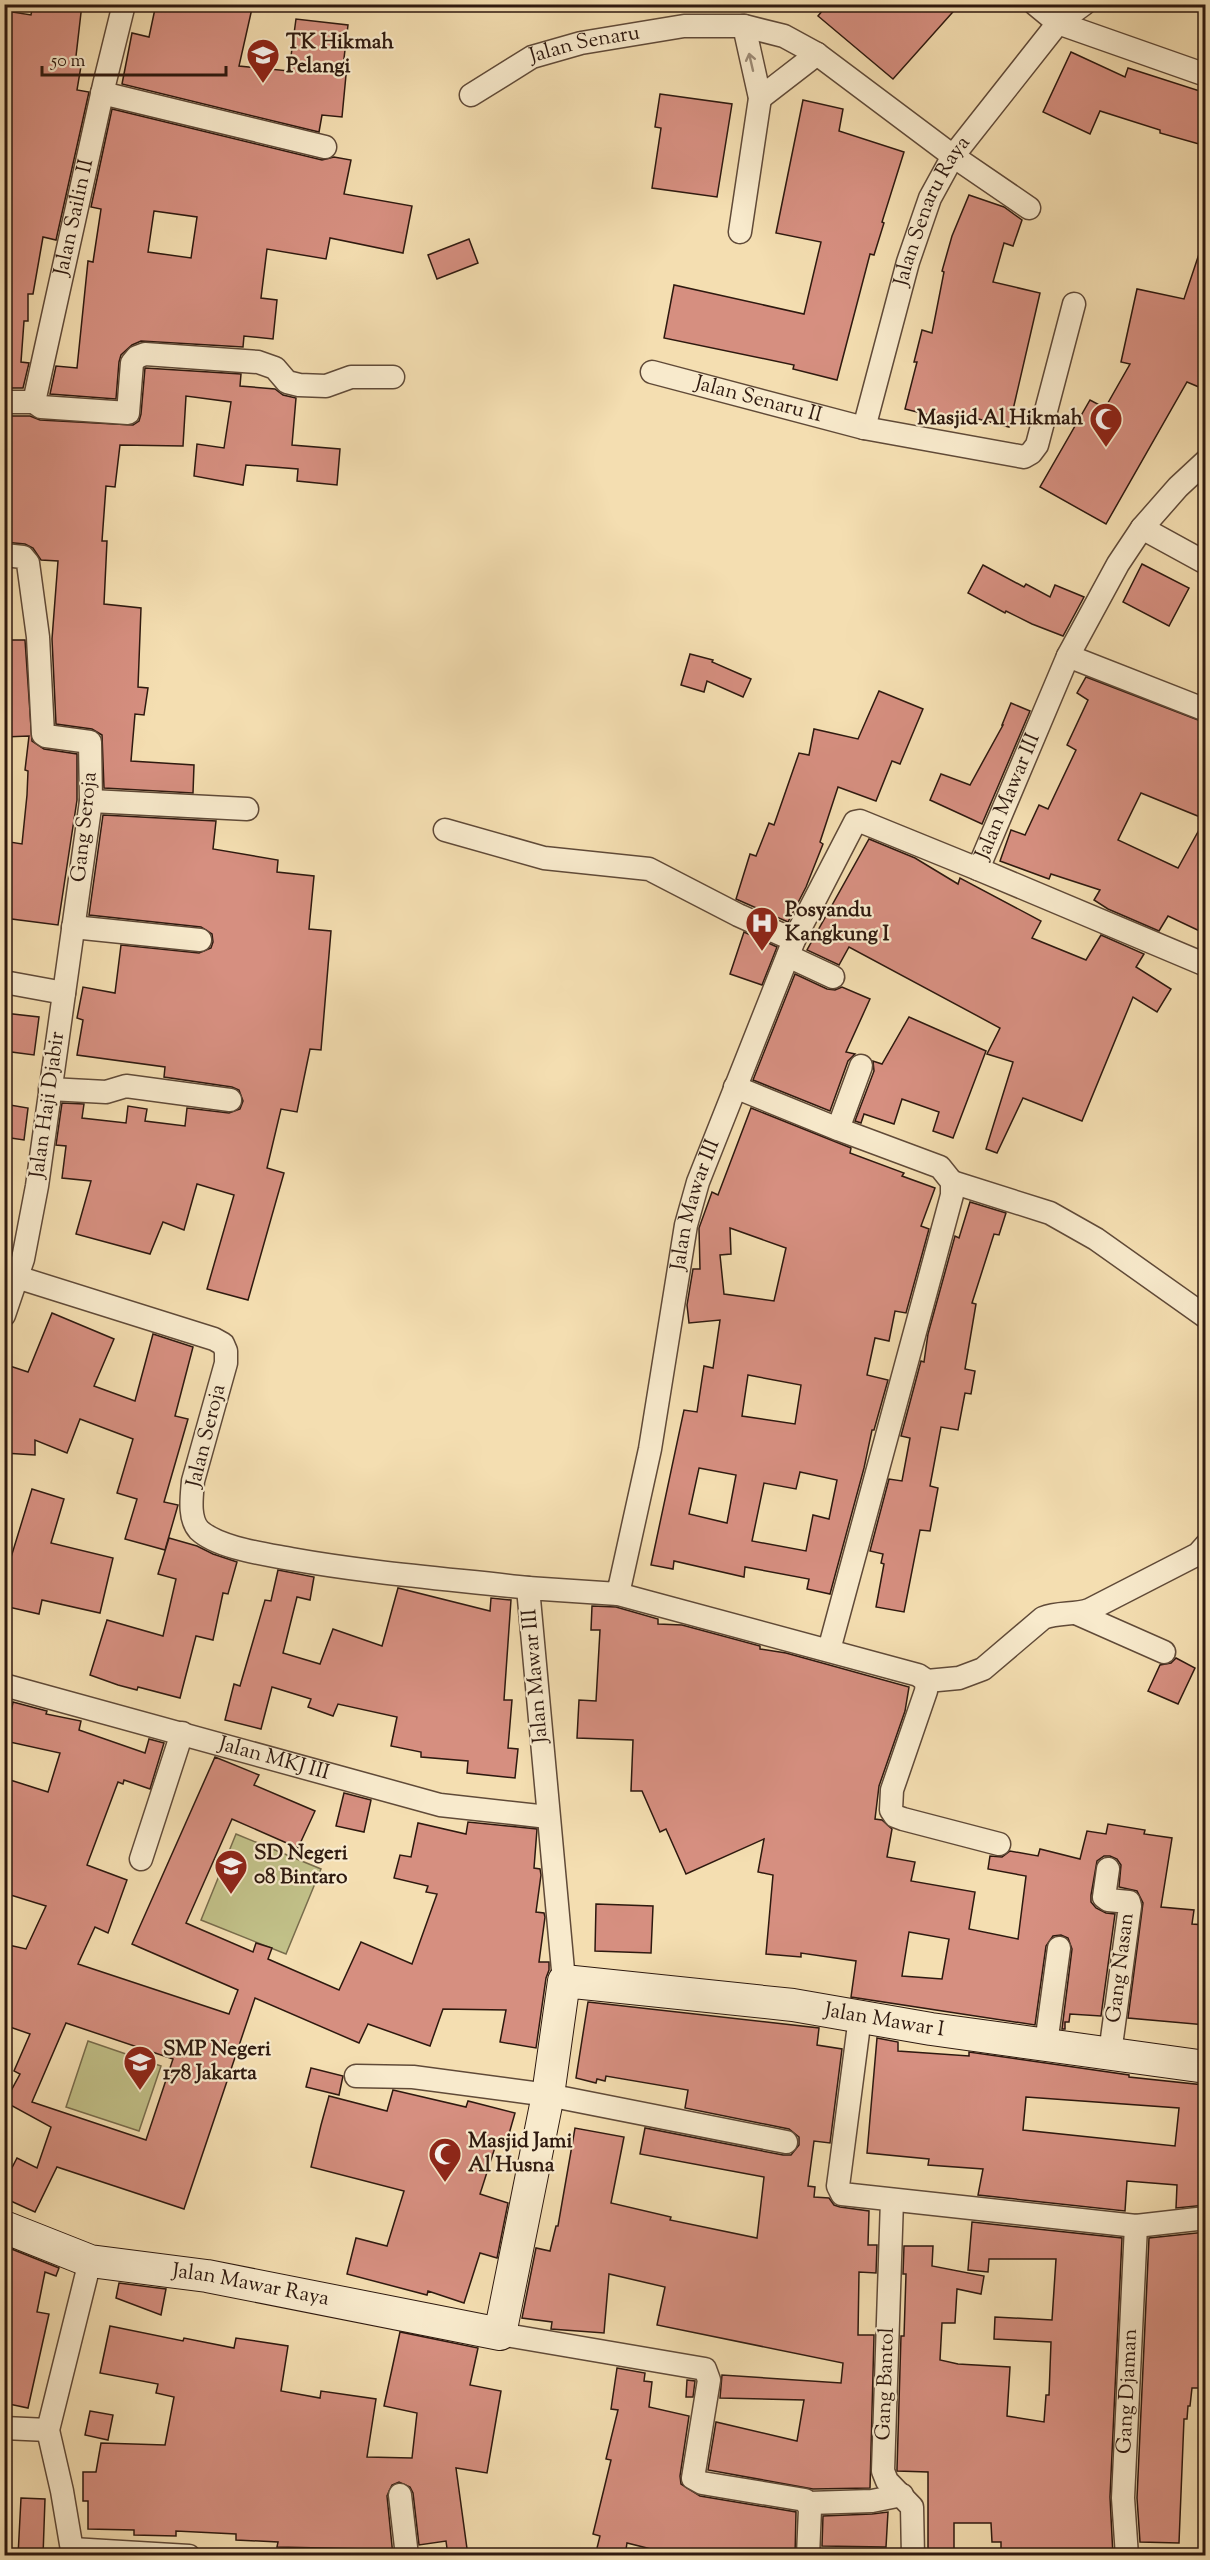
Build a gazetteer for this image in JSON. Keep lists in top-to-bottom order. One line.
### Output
{"streets":{"street":["Jalan Senaru","Jalan Senaru Raya","Jalan Sailin II","Jalan Senaru II","Jalan Mawar III","Gang Seroja","Jalan Haji Djabir","Jalan Seroja","Jalan MKJ III","Gang Nasan","Jalan Mawar I","Jalan Mawar Raya","Gang Bantol","Gang Djaman"]},"crossings":[["Jalan Senaru","Jalan Senaru Raya"],["Jalan Senaru Raya","Jalan Senaru II"],["Jalan Mawar III","Jalan Seroja"],["Jalan Mawar III","Jalan MKJ III"],["Jalan Mawar III","Jalan Mawar I"],["Jalan Mawar III","Jalan Mawar Raya"],["Gang Seroja","Jalan Haji Djabir"],["Jalan Haji Djabir","Jalan Seroja"],["Gang Nasan","Jalan Mawar I"]],"places":{"school or university":["TK Hikmah Pelangi","SD Negeri 08 Bintaro","SMP Negeri 178 Jakarta"],"mosque":["Masjid Al Hikmah","Masjid Jami Al Husna"],"hospital":["Posyandu Kangkung I"]},"scale_bar":"50 m"}
